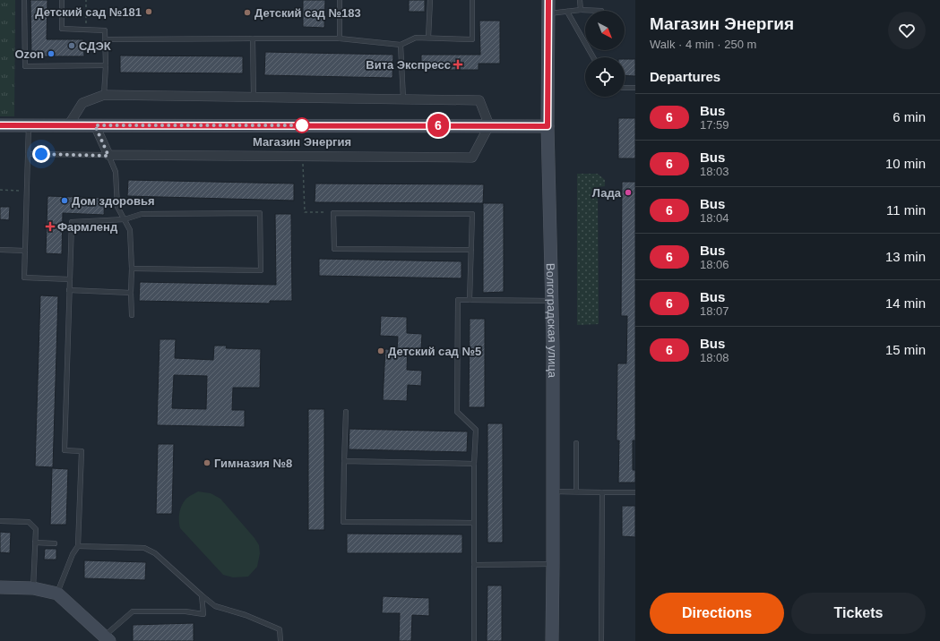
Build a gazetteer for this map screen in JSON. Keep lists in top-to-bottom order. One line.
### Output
{"streets":{"main road":["Волгоградская улица"]},"places":{"other":["Детский сад №181","Детский сад №183","СДЭК","Ozon","Магазин Энергия","Лада","Дом здоровья","Детский сад №5","Гимназия №8"],"health":["Вита Экспресс","Фармленд"]},"lines":["bus line 6"],"north":"bottom right","page":{"on_map":"6","heading":[["Магазин Энергия","Walk · 4 min · 250 m"],"Departures"],"list":[{"mark":"6","name":"Bus","note":"17:59","value":"6 min"},{"mark":"6","name":"Bus","note":"18:03","value":"10 min"},{"mark":"6","name":"Bus","note":"18:04","value":"11 min"},{"mark":"6","name":"Bus","note":"18:06","value":"13 min"},{"mark":"6","name":"Bus","note":"18:07","value":"14 min"},{"mark":"6","name":"Bus","note":"18:08","value":"15 min"}],"buttons":["Directions","Tickets"]}}
